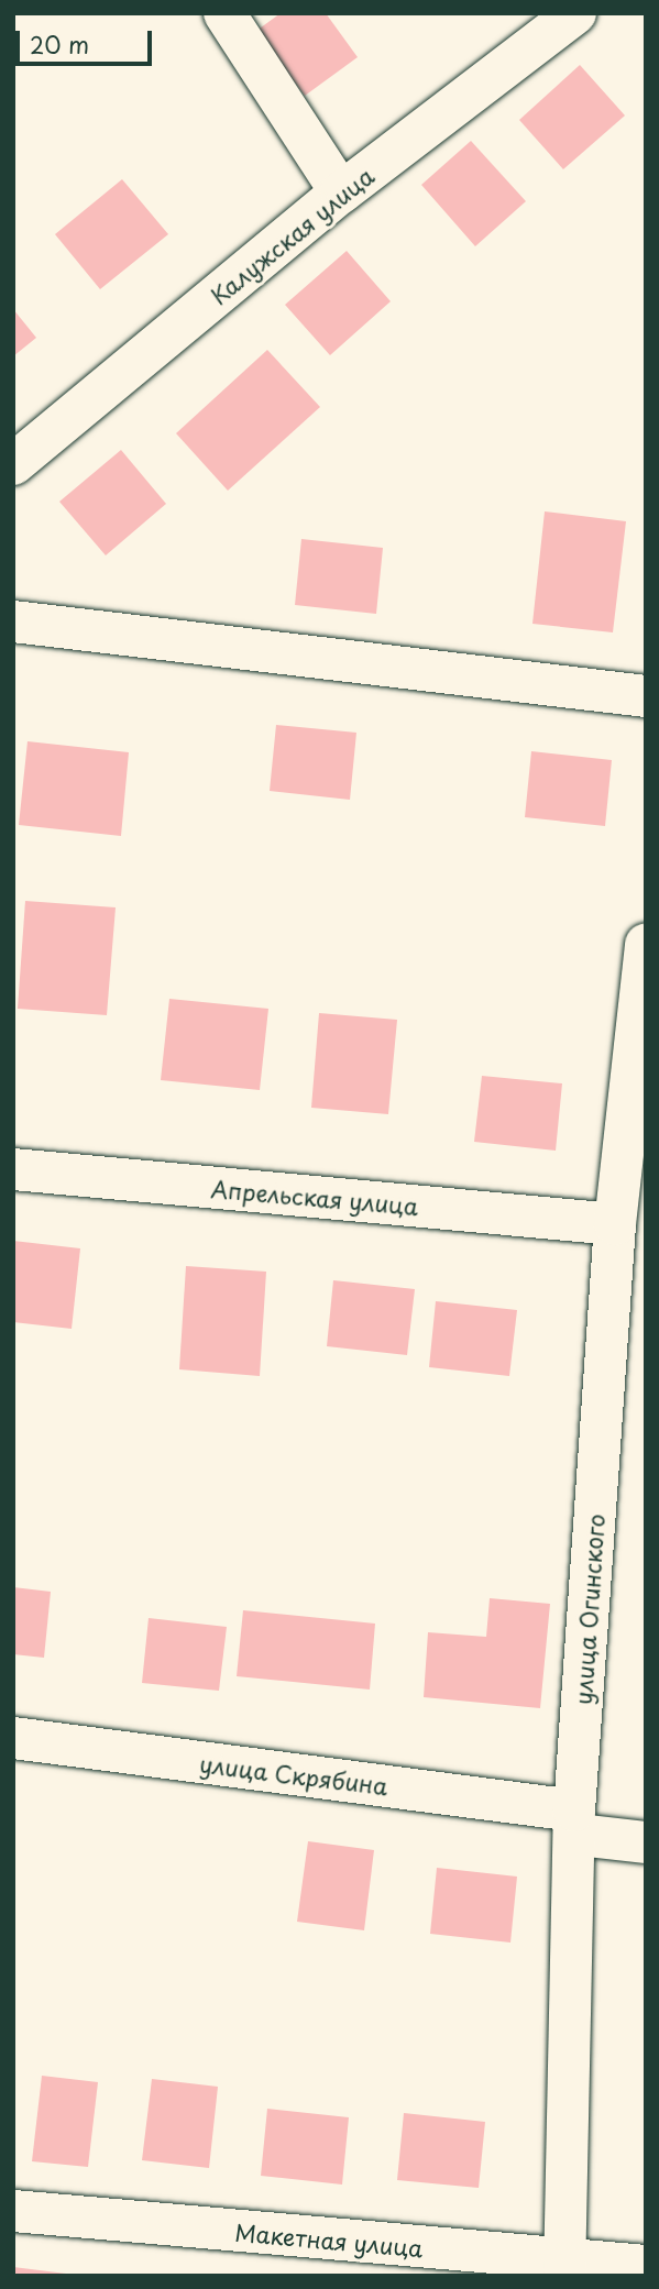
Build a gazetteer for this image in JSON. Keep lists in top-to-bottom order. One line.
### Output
{"streets":{"street":["Калужская улица","Апрельская улица","улица Огинского","улица Скрябина","Макетная улица"]},"crossings":[["Апрельская улица","улица Огинского"],["улица Огинского","улица Скрябина"],["улица Огинского","Макетная улица"]],"scale_bar":"20 m"}
